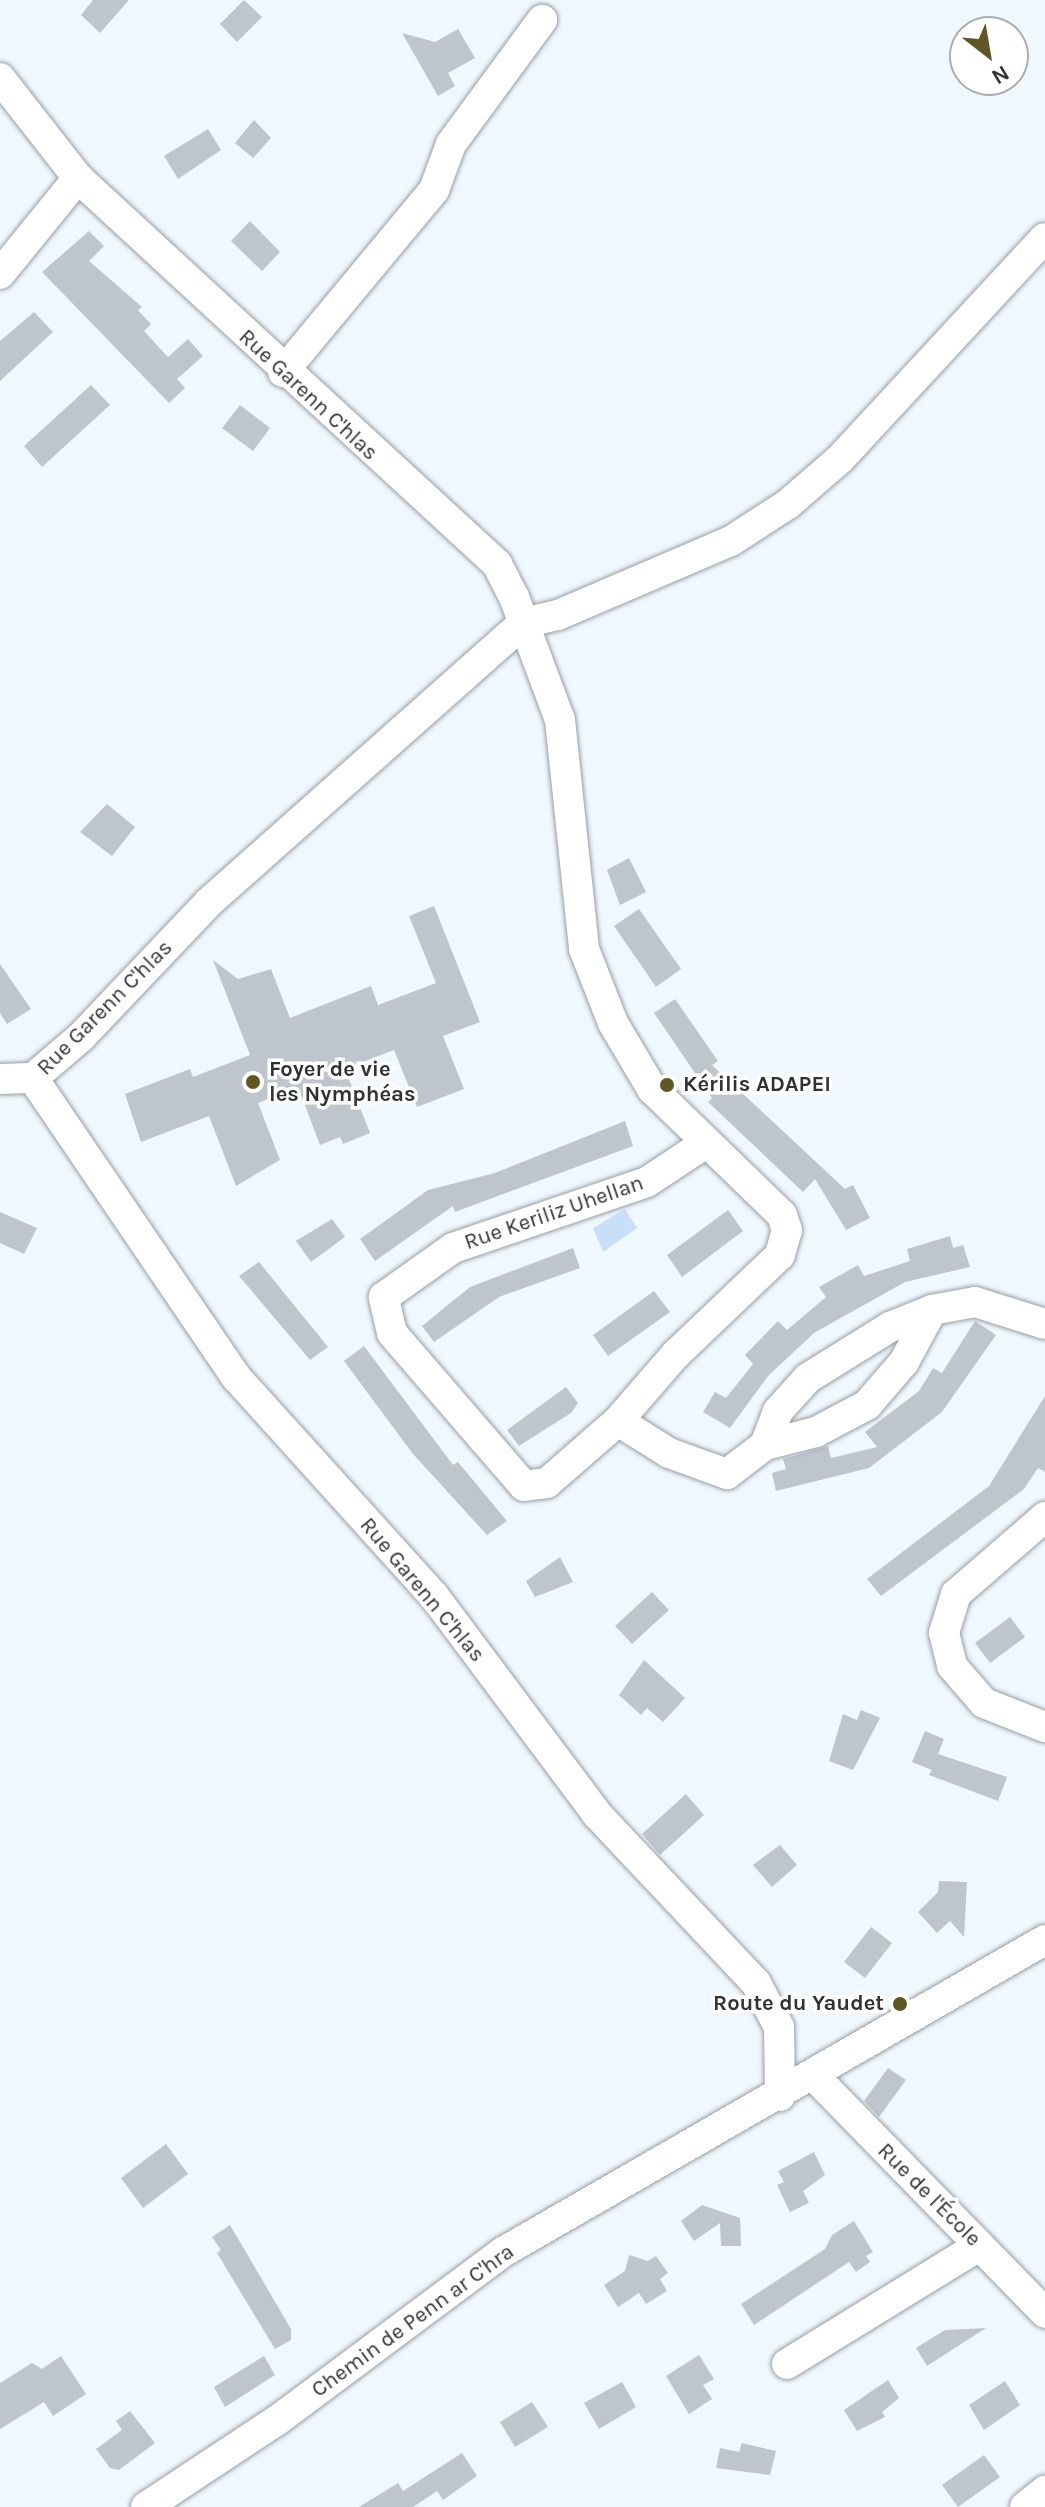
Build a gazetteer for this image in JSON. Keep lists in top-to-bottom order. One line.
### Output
{"streets":{"street":["Rue Garenn C'hlas","Rue Keriliz Uhellan","Rue de l'École","Chemin de Penn ar C'hra"]},"crossings":[["Rue Garenn C'hlas","Rue Keriliz Uhellan"],["Rue Garenn C'hlas","Chemin de Penn ar C'hra"],["Rue de l'École","Chemin de Penn ar C'hra"]],"places":["Foyer de vie les Nymphéas","Kérilis ADAPEI","Route du Yaudet"],"north":"bottom right"}
